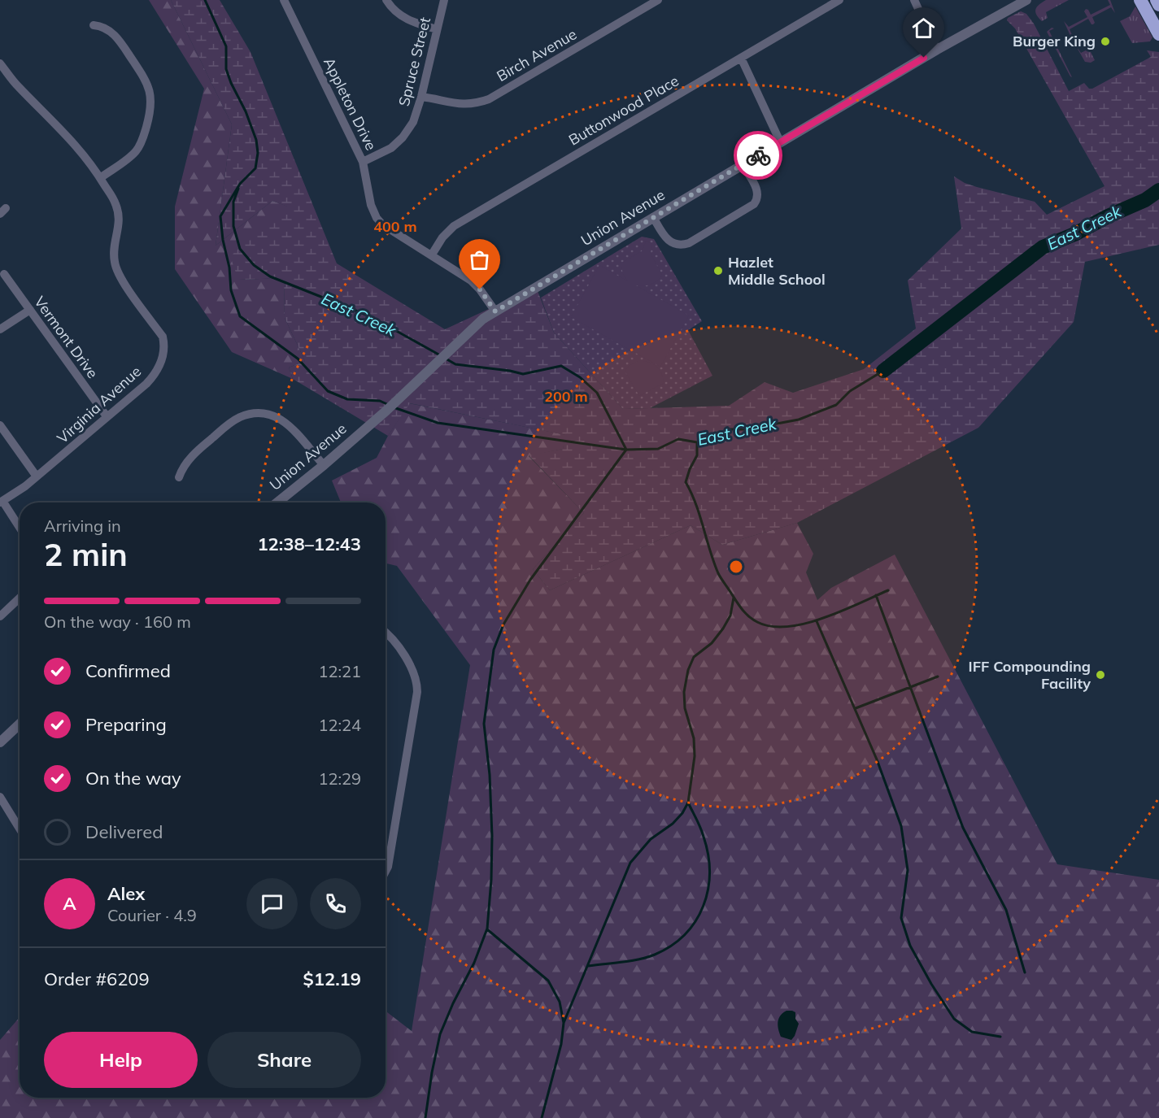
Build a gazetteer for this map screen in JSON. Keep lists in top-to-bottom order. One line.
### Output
{"streets":{"street":["Birch Avenue","Spruce Street","Appleton Drive","Buttonwood Place","Union Avenue","Vermont Drive","Virginia Avenue"]},"crossings":[["Birch Avenue","Spruce Street"],["Spruce Street","Appleton Drive"],["Appleton Drive","Buttonwood Place"],["Appleton Drive","Union Avenue"],["Vermont Drive","Virginia Avenue"]],"water":["East Creek"],"places":["Burger King","Hazlet Middle School","IFF Compounding Facility"],"page":{"heading":["2 min","Arriving in","12:38–12:43"],"panel":["Alex","Courier · 4.9","Order #6209","$12.19"],"bar":"On the way · 160 m","list":[["Confirmed","12:21"],["Preparing","12:24"],["On the way","12:29"],"Delivered"],"round":"A","buttons":["Help","Share"]},"rings":["400 m","200 m"]}
